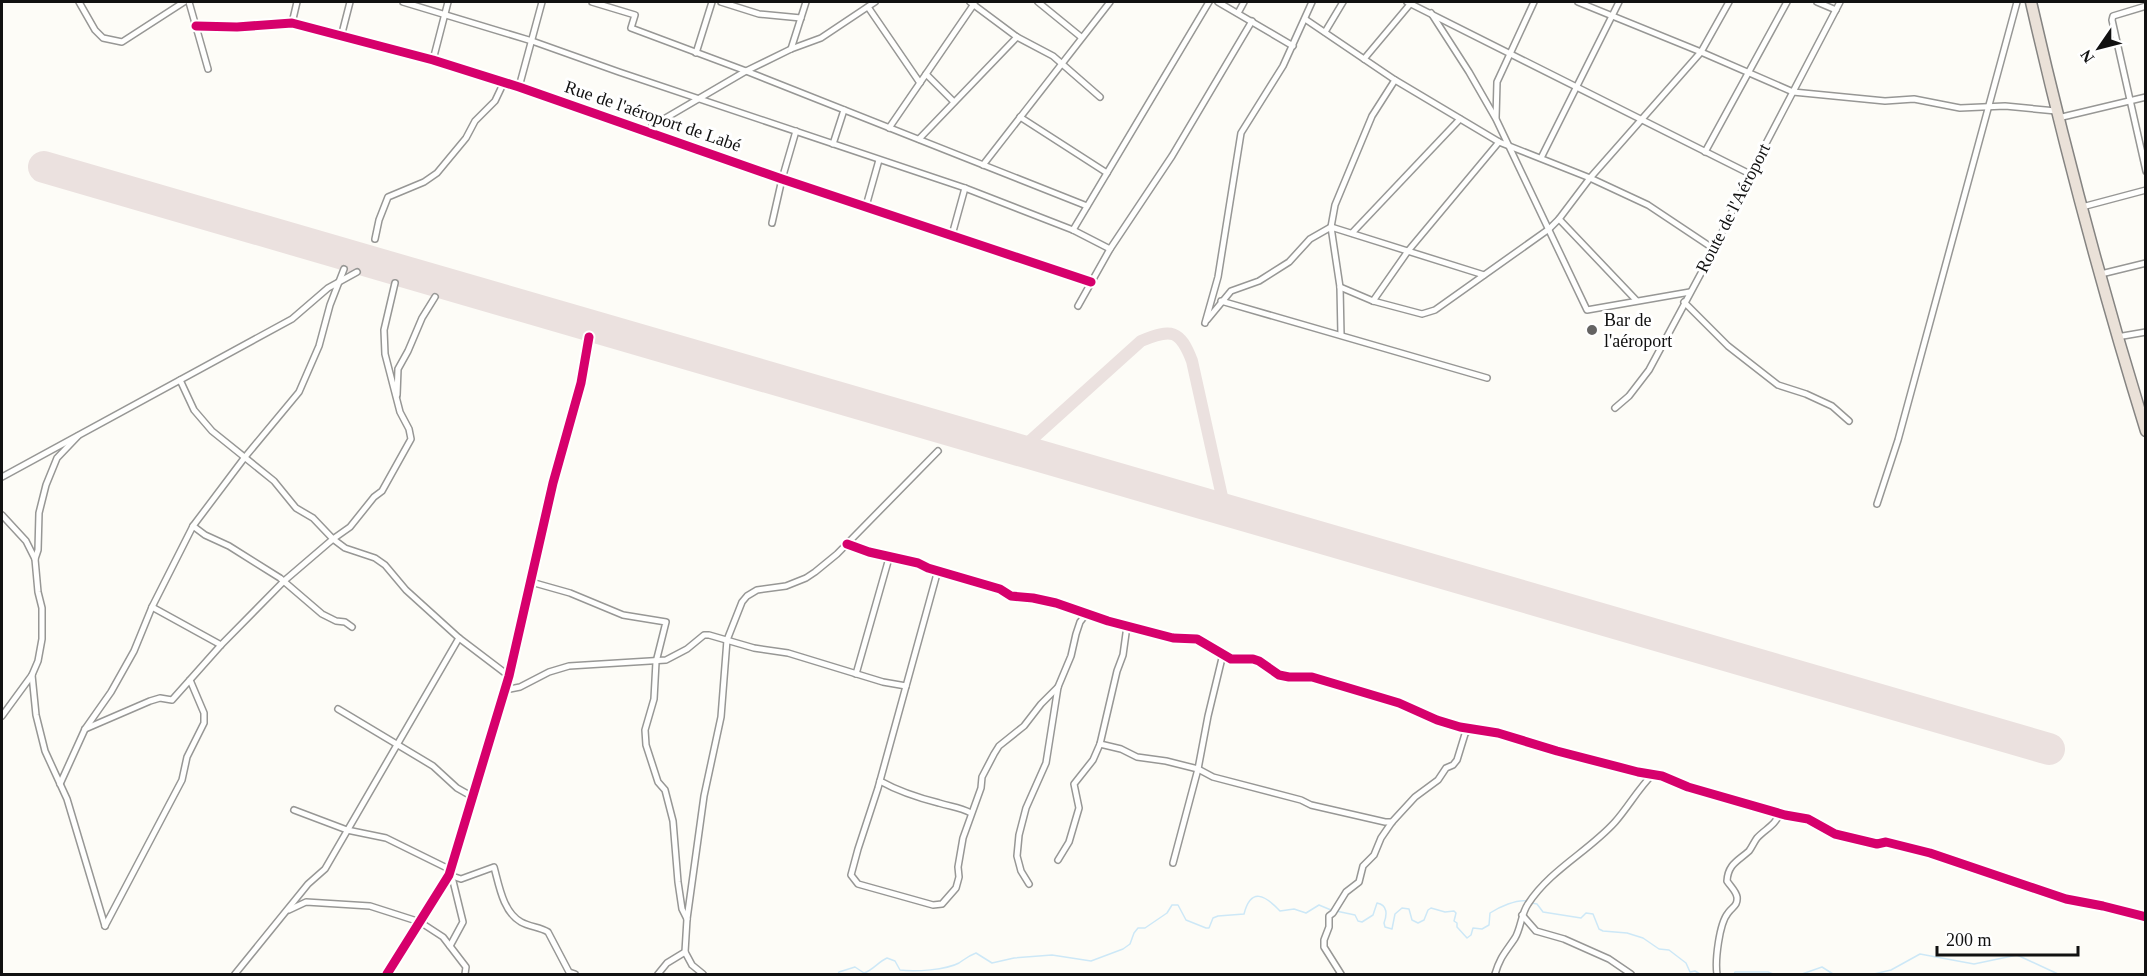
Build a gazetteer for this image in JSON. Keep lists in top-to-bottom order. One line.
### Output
{"streets":{"street":["Rue de l'aéroport de Labé","Route de l'Aéroport"]},"places":["Bar de l'aéroport"],"scale_bar":"200 m","north":"bottom left"}
